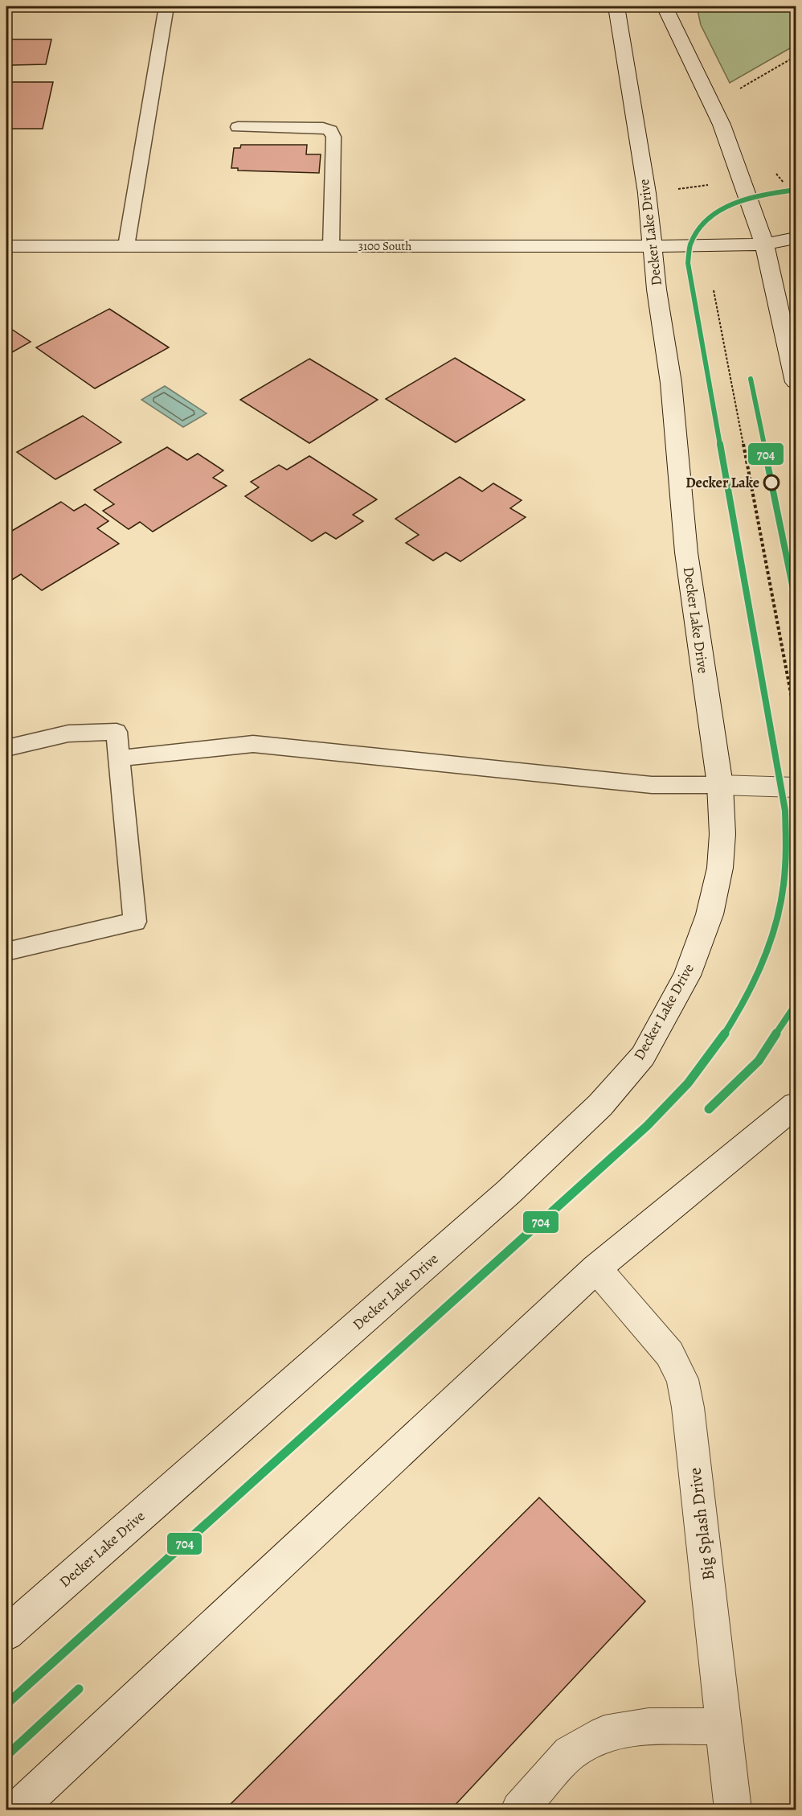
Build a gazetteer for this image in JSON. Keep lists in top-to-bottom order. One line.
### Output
{"streets":{"street":["Decker Lake Drive","3100 South","Big Splash Drive"]},"crossings":[["Decker Lake Drive","3100 South"]],"places":["Decker Lake"],"lines":["transit line 704"]}
